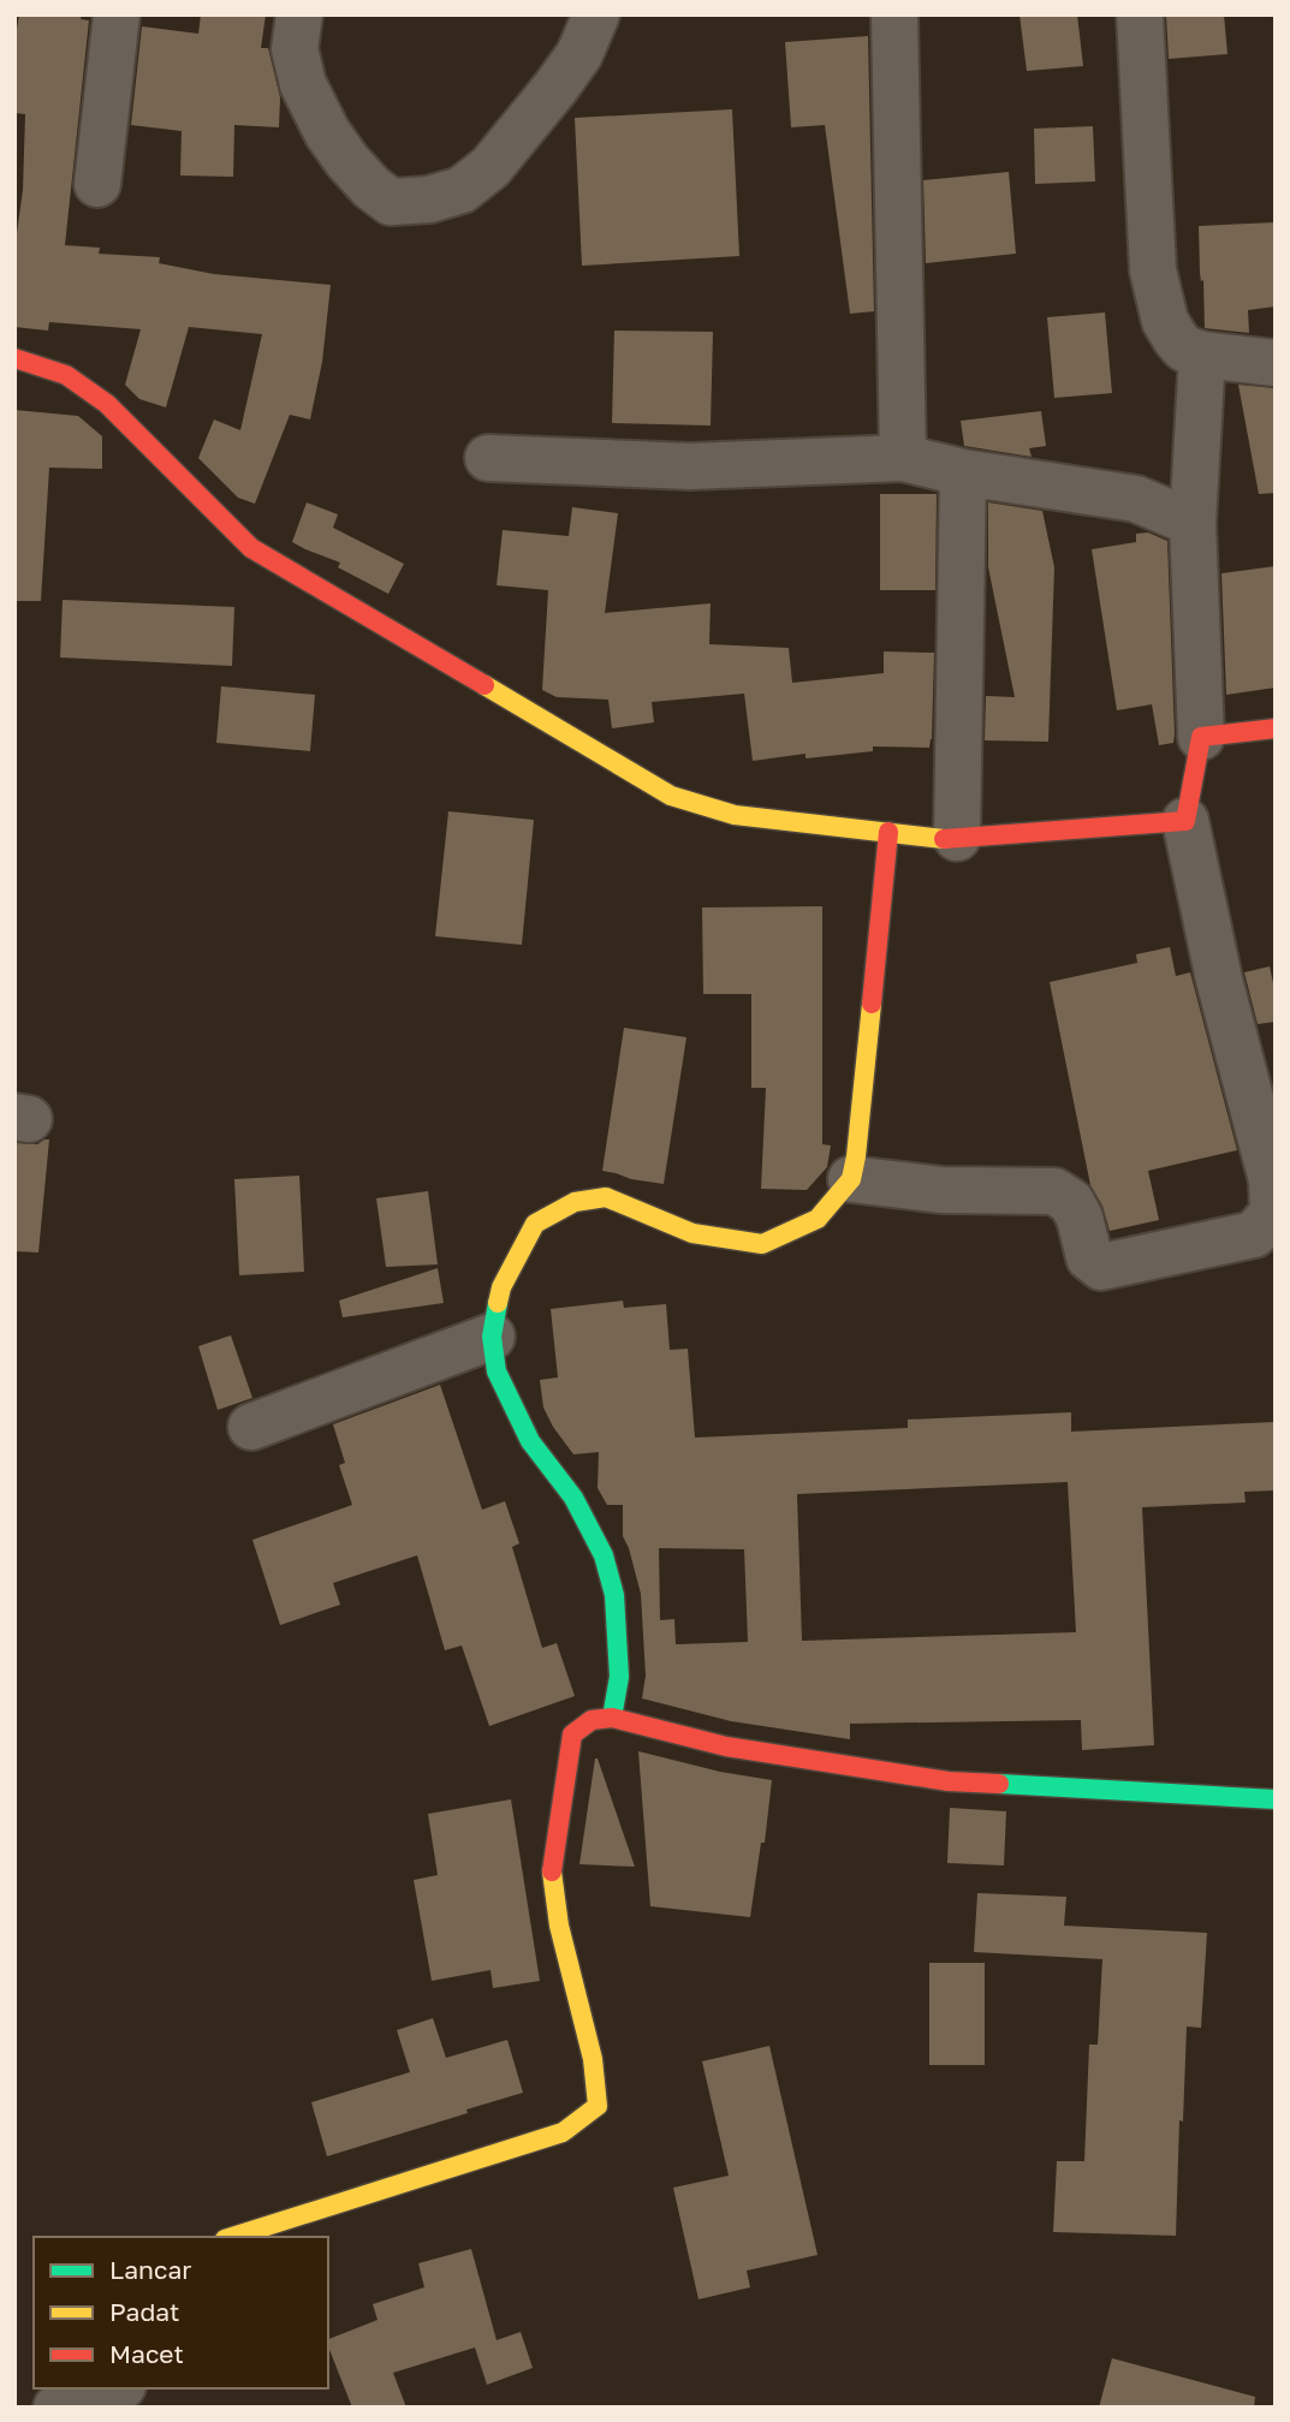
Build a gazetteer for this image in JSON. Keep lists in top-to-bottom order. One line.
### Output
{"legend":["Lancar","Padat","Macet"]}
